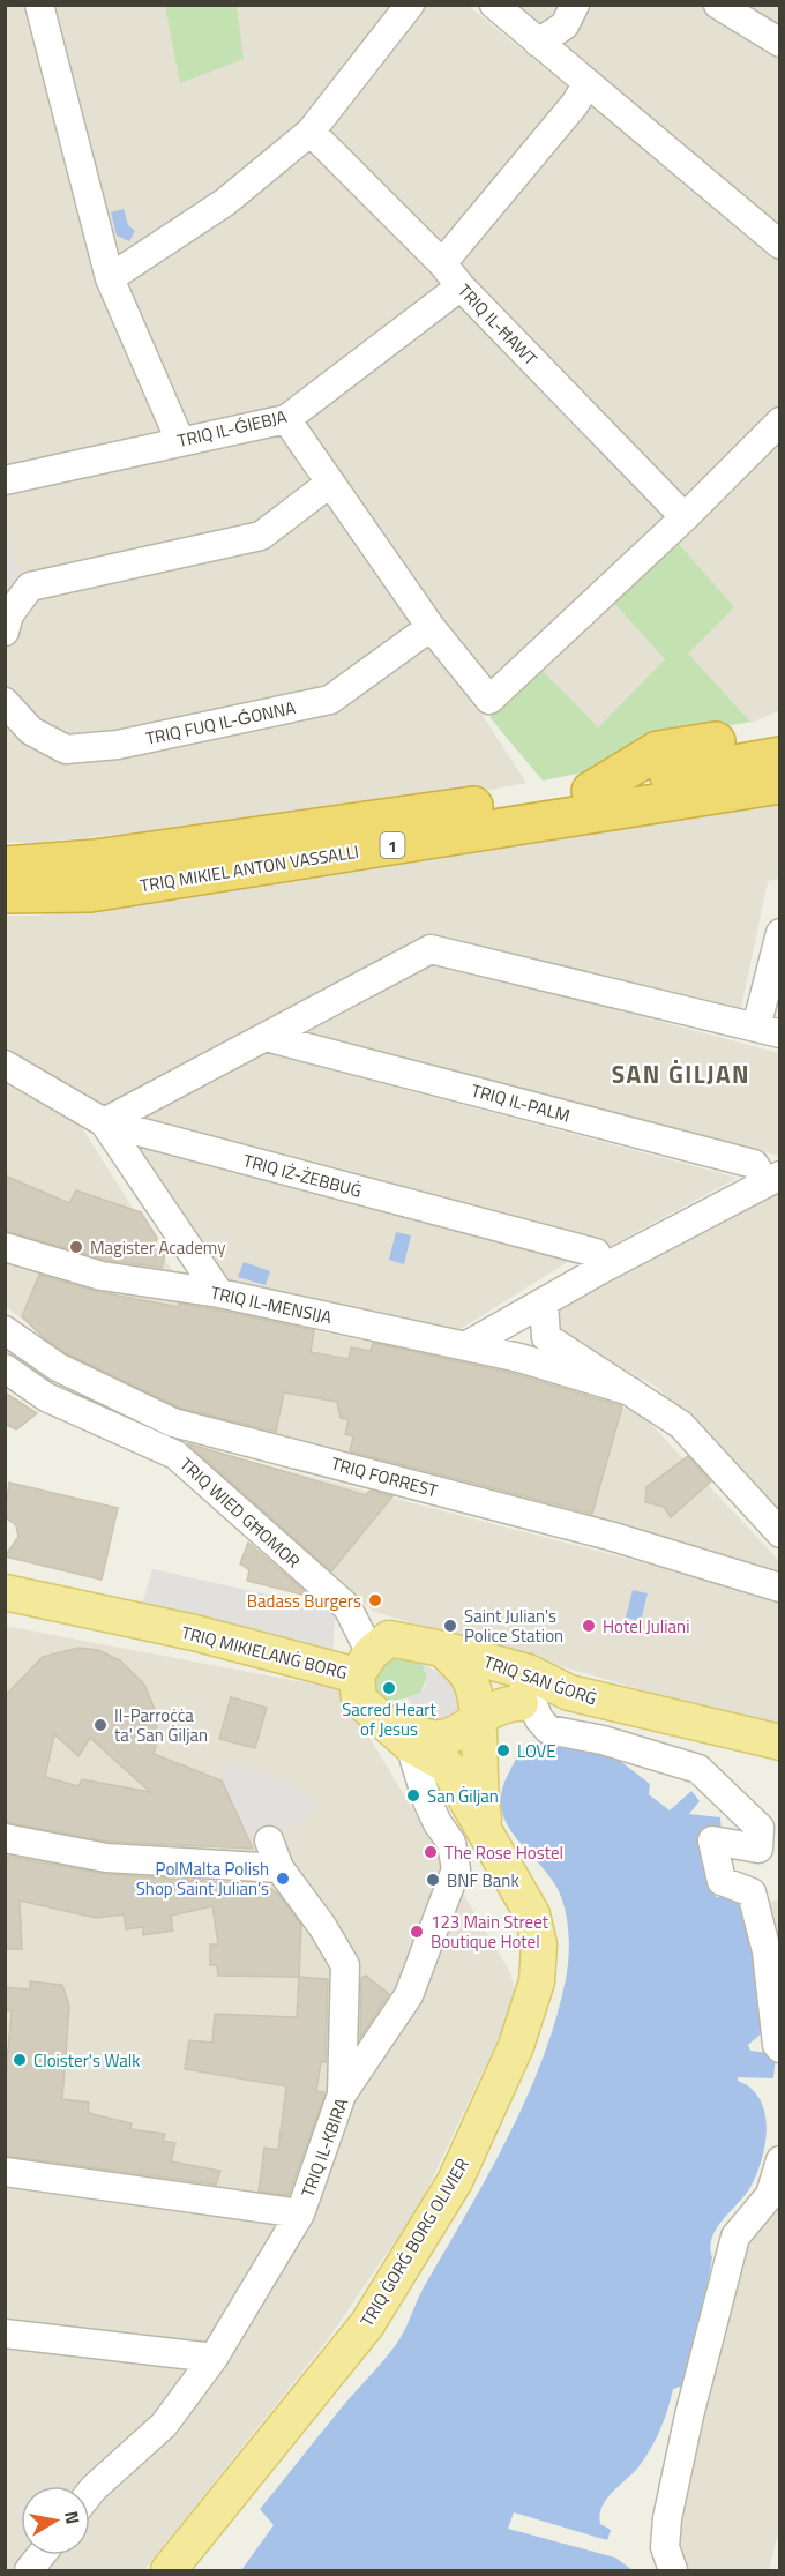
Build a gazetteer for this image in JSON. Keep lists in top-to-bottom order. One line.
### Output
{"streets":{"highway":["1","TRIQ MIKIEL ANTON VASSALLI"],"main road":["TRIQ MIKIELANĠ BORG","TRIQ SAN ĠORĠ","TRIQ ĠORĠ BORG OLIVIER"],"street":["TRIQ IL-ĦAWT","TRIQ IL-ǴIEBJA","TRIQ FUQ IL-ǴONNA","TRIQ IL-PALM","TRIQ IŻ-ŻEBBUĠ","TRIQ IL-MENSIJA","TRIQ FORREST","TRIQ WIED GĦOMOR","TRIQ IL-KBIRA"]},"crossings":[["TRIQ IL-ĦAWT","TRIQ IL-ǴIEBJA"],["TRIQ WIED GĦOMOR","TRIQ MIKIELANĠ BORG"],["TRIQ WIED GĦOMOR","TRIQ SAN ĠORĠ"],["TRIQ WIED GĦOMOR","TRIQ IL-KBIRA"],["TRIQ MIKIELANĠ BORG","TRIQ SAN ĠORĠ"],["TRIQ MIKIELANĠ BORG","TRIQ IL-KBIRA"],["TRIQ MIKIELANĠ BORG","TRIQ ĠORĠ BORG OLIVIER"],["TRIQ SAN ĠORĠ","TRIQ IL-KBIRA"]],"districts":["SAN ĠILJAN"],"places":["Magister Academy","Badass Burgers","Saint Julian's Police Station","Hotel Juliani","Sacred Heart of Jesus","Il-Parroċċa ta' San Ġiljan","LOVE","San Ġiljan","The Rose Hostel","PolMalta Polish Shop Saint Julian’s","BNF Bank","123 Main Street Boutique Hotel","Cloister's Walk"],"north":"right"}
